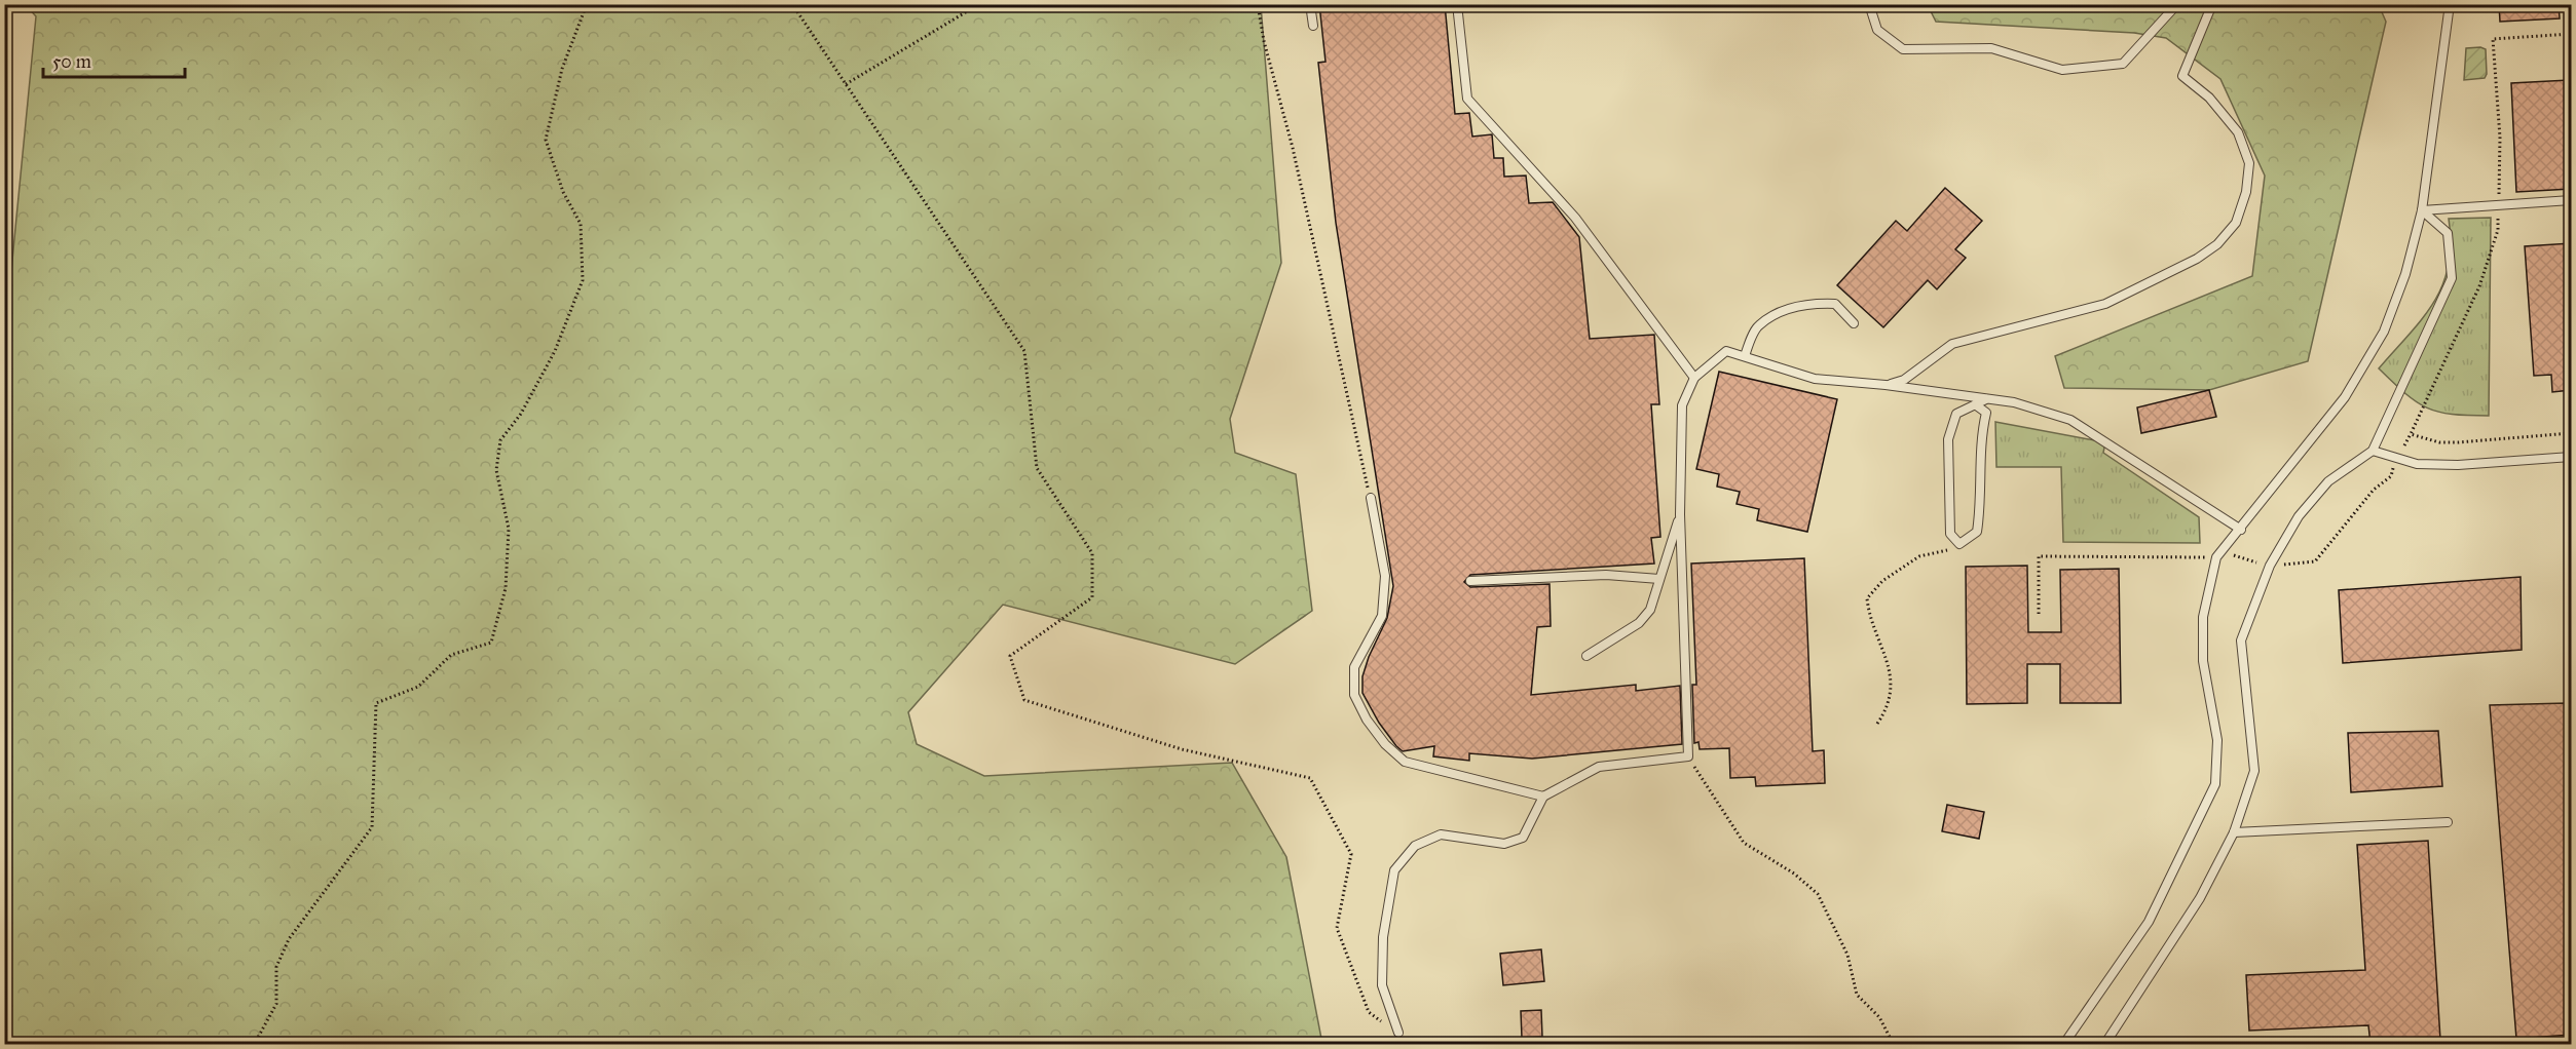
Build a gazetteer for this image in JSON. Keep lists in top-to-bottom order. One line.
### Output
{"scale_bar":"50 m"}
